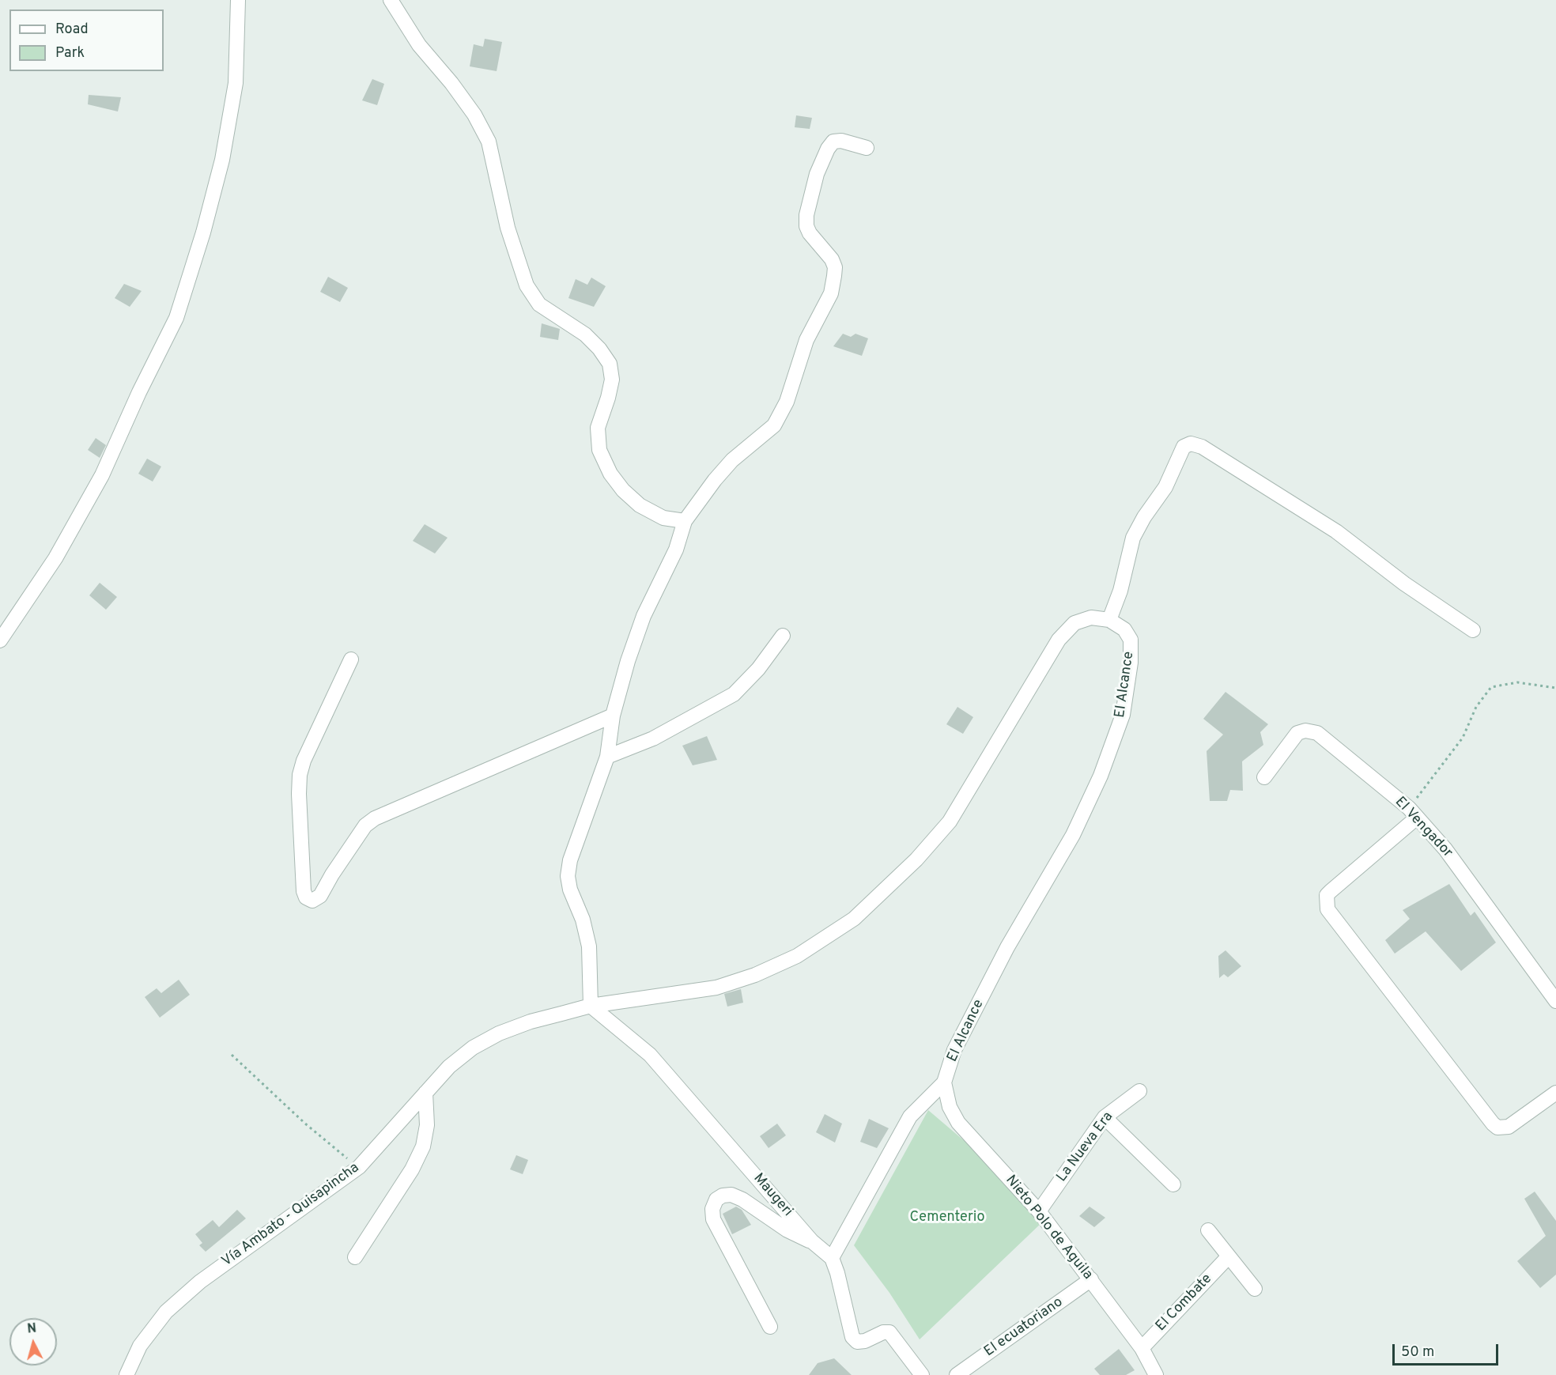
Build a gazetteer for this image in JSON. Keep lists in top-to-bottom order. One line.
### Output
{"streets":{"street":["El Alcance","El Vengador","La Nueva Era","Maugeri","Vía Ambato - Quisapincha","Nieto Polo de Aguila","El Combate","El ecuatoriano"]},"crossings":[["El Alcance","Maugeri"],["El Alcance","Nieto Polo de Aguila"],["La Nueva Era","Nieto Polo de Aguila"],["Maugeri","Vía Ambato - Quisapincha"],["Nieto Polo de Aguila","El Combate"],["Nieto Polo de Aguila","El ecuatoriano"]],"parks":["Cementerio"],"legend":["Road","Park"],"scale_bar":"50 m","north":"top"}
